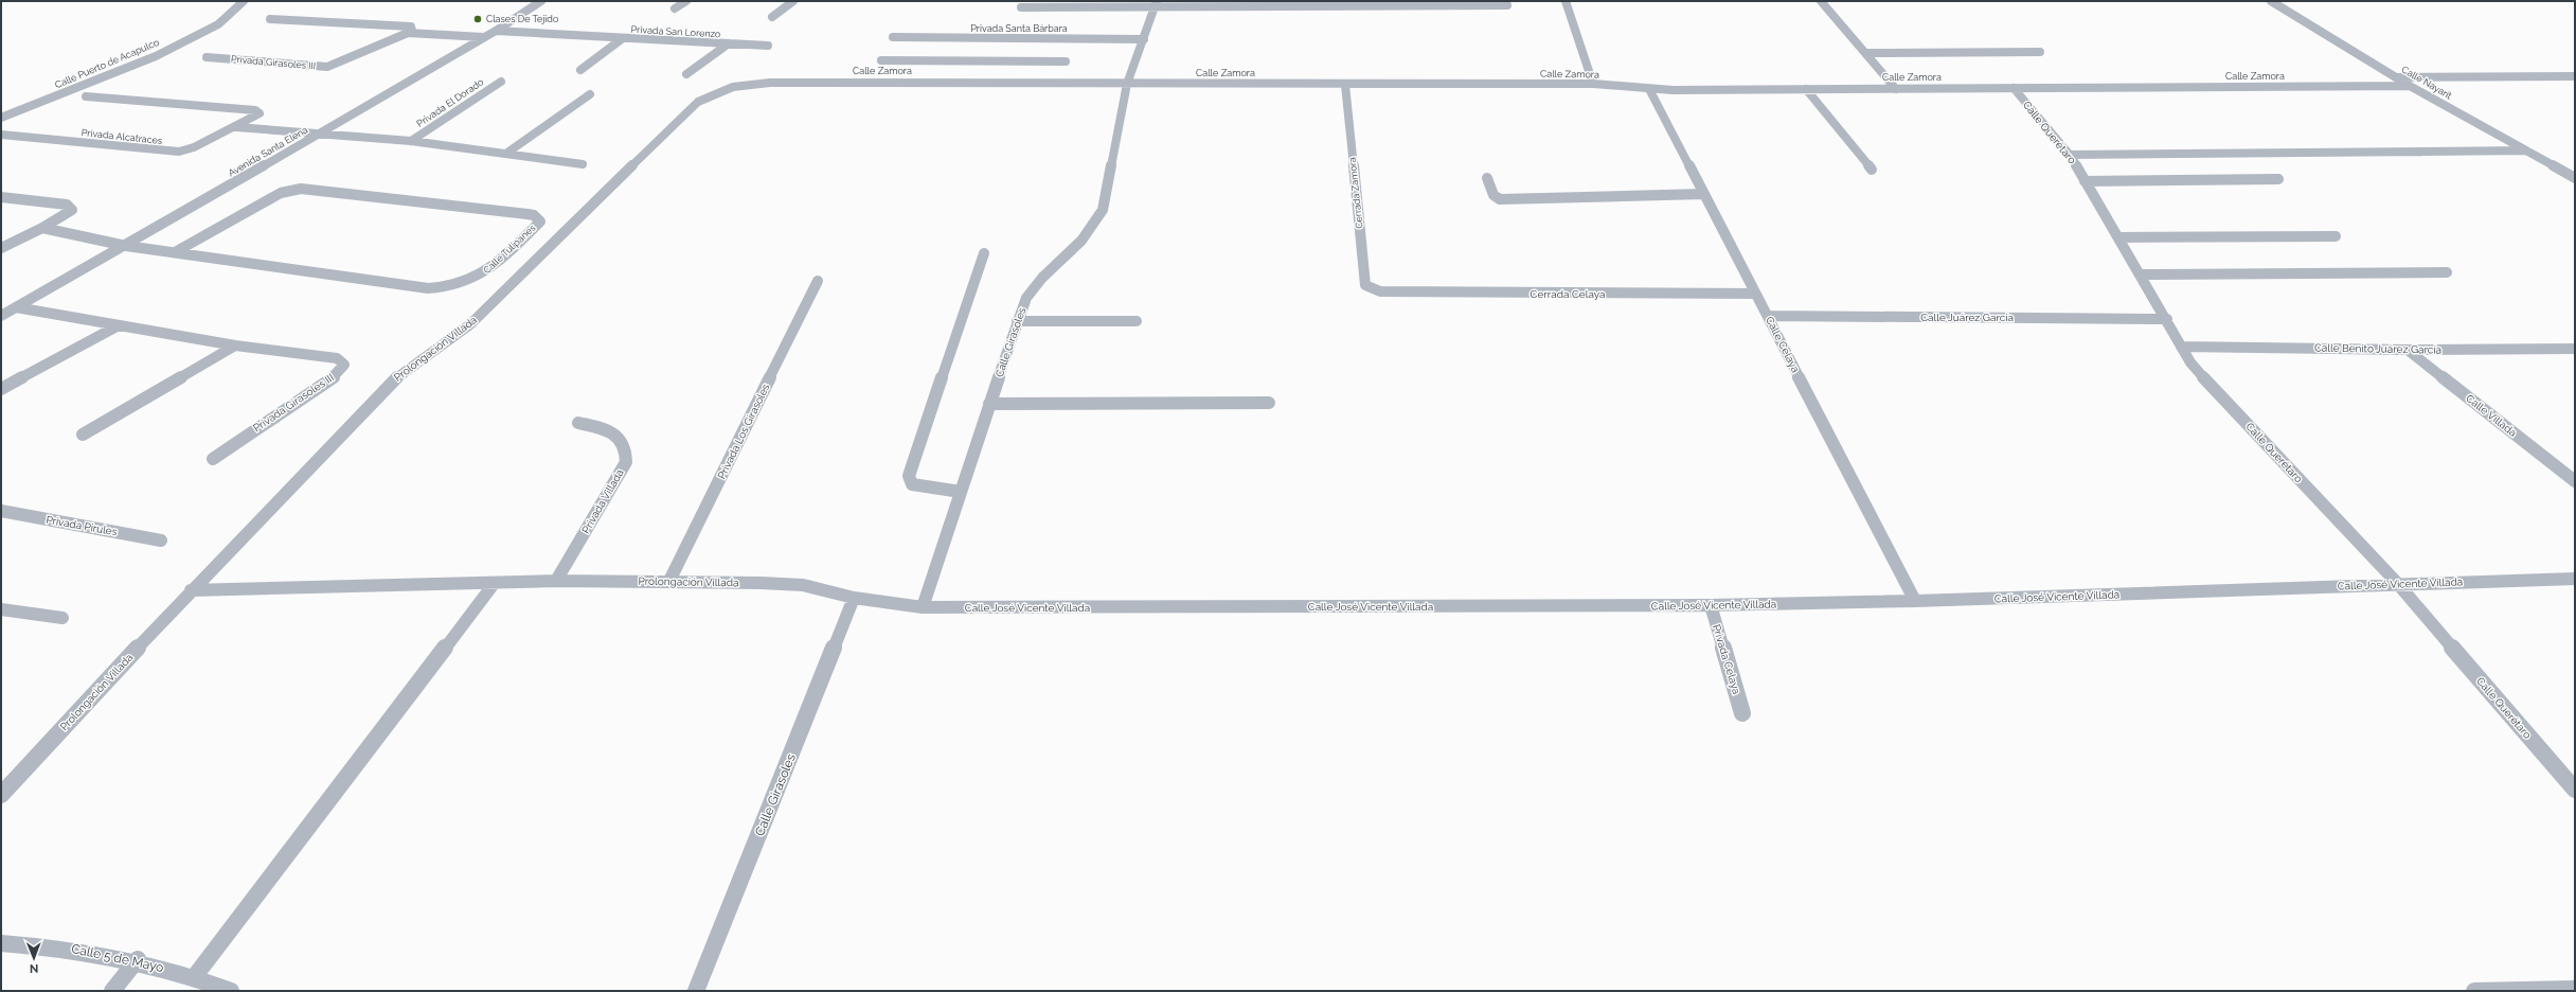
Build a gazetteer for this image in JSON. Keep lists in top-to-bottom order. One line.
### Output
{"streets":{"street":["Privada Santa Bárbara","Privada San Lorenzo","Privada Girasoles III","Calle Puerto de Acapulco","Calle Zamora","Calle Nayarit","Privada El Dorado","Calle Querétaro","Privada Alcatraces","Avenida Santa Elena","Cerrada Zamora","Calle Tulipanes","Cerrada Celaya","Calle Juárez García","Calle Girasoles","Calle Celaya","Prolongación Villada","Calle Benito Juárez García","Calle Villada","Privada Los Girasoles","Privada Villada","Privada Pirules","Calle José Vicente Villada","Privada Celaya","Calle 5 de Mayo"]},"crossings":[["Privada Santa Bárbara","Calle Girasoles"],["Privada San Lorenzo","Avenida Santa Elena"],["Privada Girasoles III","Avenida Santa Elena"],["Calle Zamora","Calle Nayarit"],["Calle Zamora","Calle Querétaro"],["Calle Zamora","Cerrada Zamora"],["Calle Zamora","Calle Girasoles"],["Calle Zamora","Calle Celaya"],["Calle Zamora","Prolongación Villada"],["Privada El Dorado","Privada Alcatraces"],["Privada El Dorado","Avenida Santa Elena"],["Calle Querétaro","Calle Juárez García"],["Calle Querétaro","Calle Benito Juárez García"],["Calle Querétaro","Calle José Vicente Villada"],["Privada Alcatraces","Avenida Santa Elena"],["Avenida Santa Elena","Calle Tulipanes"],["Cerrada Zamora","Cerrada Celaya"],["Cerrada Celaya","Calle Celaya"],["Calle Juárez García","Calle Celaya"],["Calle Girasoles","Prolongación Villada"],["Calle Girasoles","Calle José Vicente Villada"],["Calle Celaya","Calle José Vicente Villada"],["Prolongación Villada","Privada Los Girasoles"],["Prolongación Villada","Privada Villada"],["Prolongación Villada","Calle José Vicente Villada"],["Calle Benito Juárez García","Calle Villada"],["Calle José Vicente Villada","Privada Celaya"]],"places":["Clases De Tejido"],"north":"bottom"}
